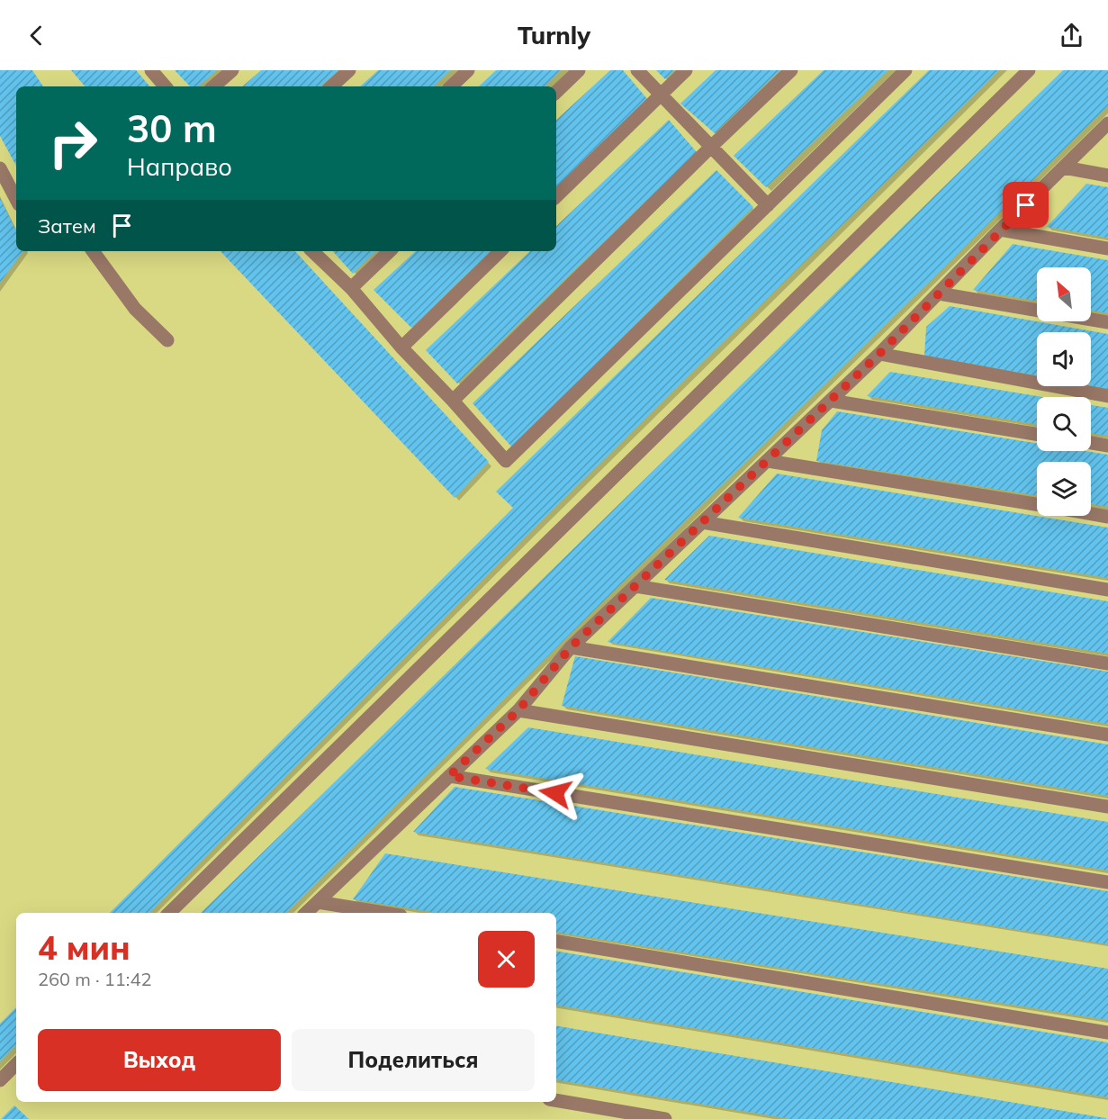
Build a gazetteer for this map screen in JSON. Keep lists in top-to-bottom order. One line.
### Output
{"north":"top left","page":{"header":"Turnly","turn":["30 m","Направо"],"then":"Затем","heading":["4 мин","260 m · 11:42"],"buttons":["Выход","Поделиться"]}}
